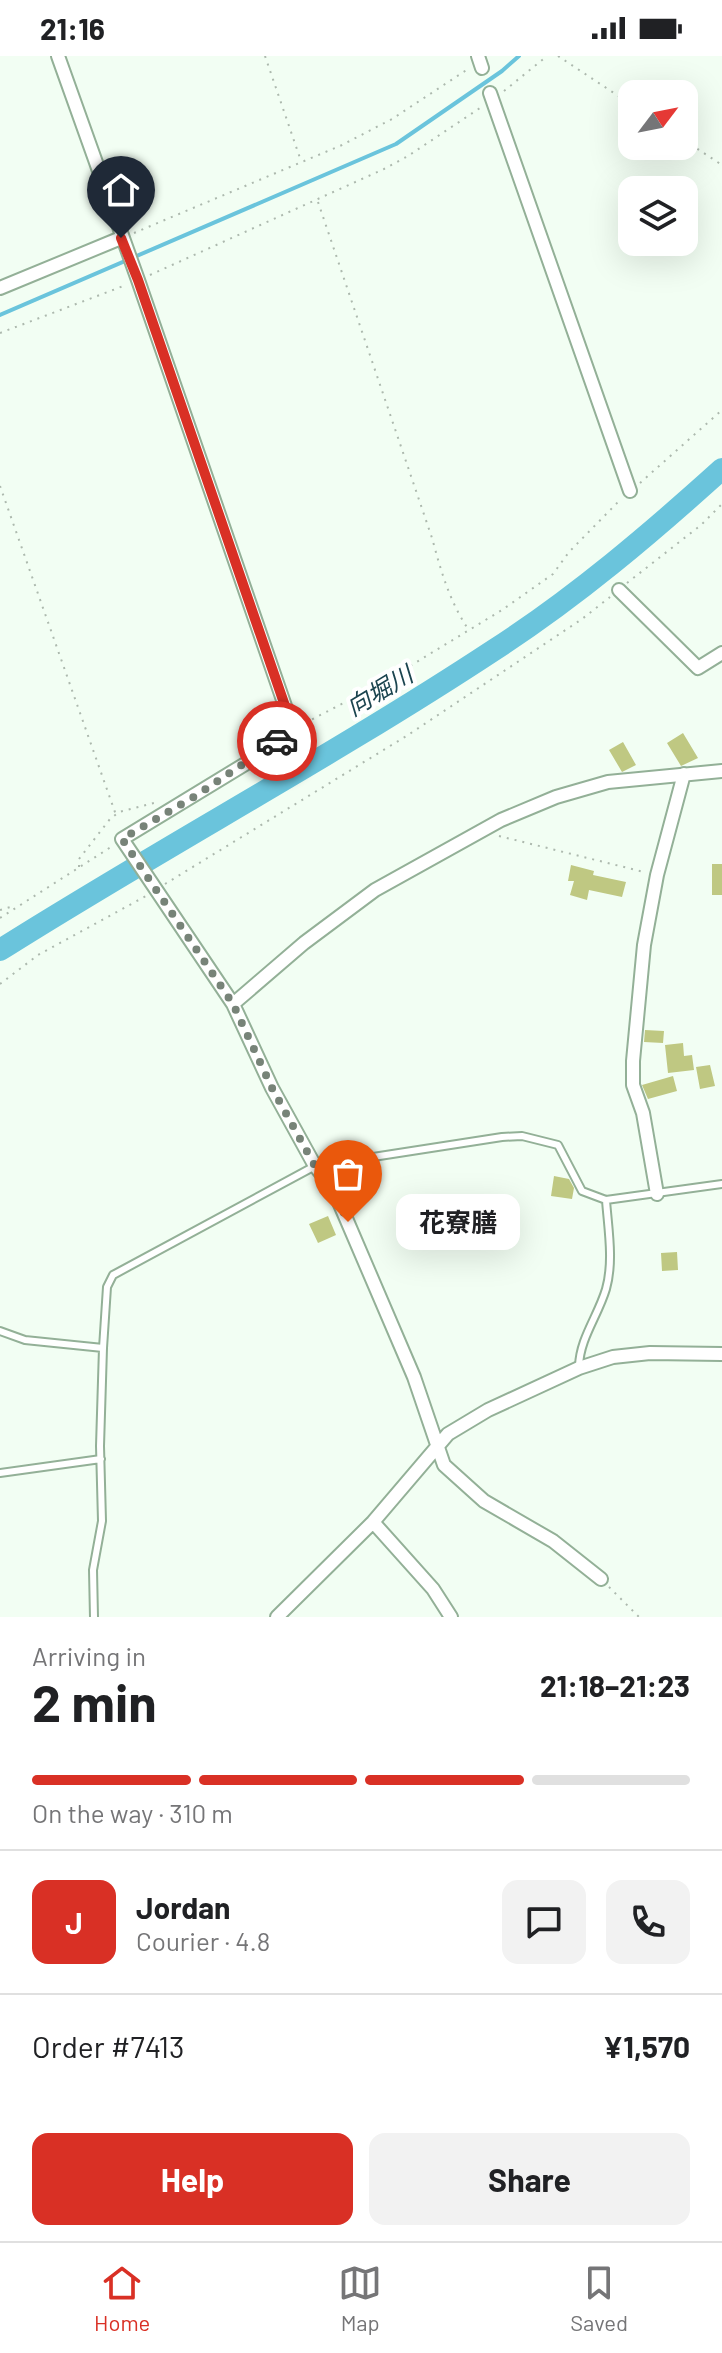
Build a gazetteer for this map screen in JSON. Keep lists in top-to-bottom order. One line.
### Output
{"water":["向堀川"],"places":["花寮膳"],"north":"top right","page":{"status":"21:16","bubble":"花寮膳","heading":["2 min","Arriving in","21:18–21:23"],"panel":["Jordan","Courier · 4.8","Order #7413","¥1,570"],"bar":"On the way · 310 m","round":"J","buttons":["Help","Share"],"tabs":["Home","Map","Saved"]}}
